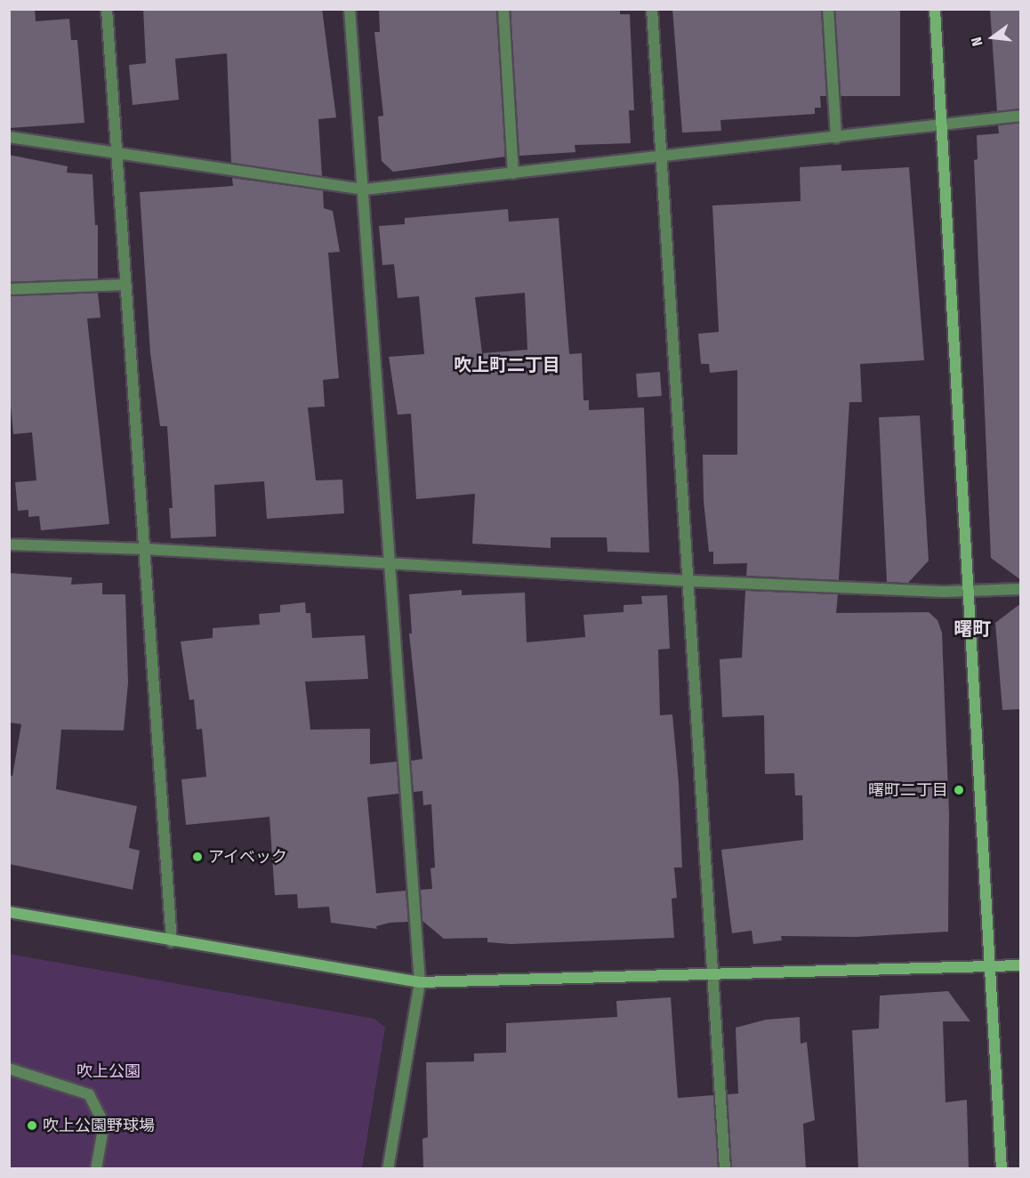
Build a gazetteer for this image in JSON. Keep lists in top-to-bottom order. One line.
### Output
{"districts":["吹上町二丁目","曙町"],"parks":["吹上公園"],"places":["曙町二丁目","アイベック","吹上公園野球場"],"north":"left"}
